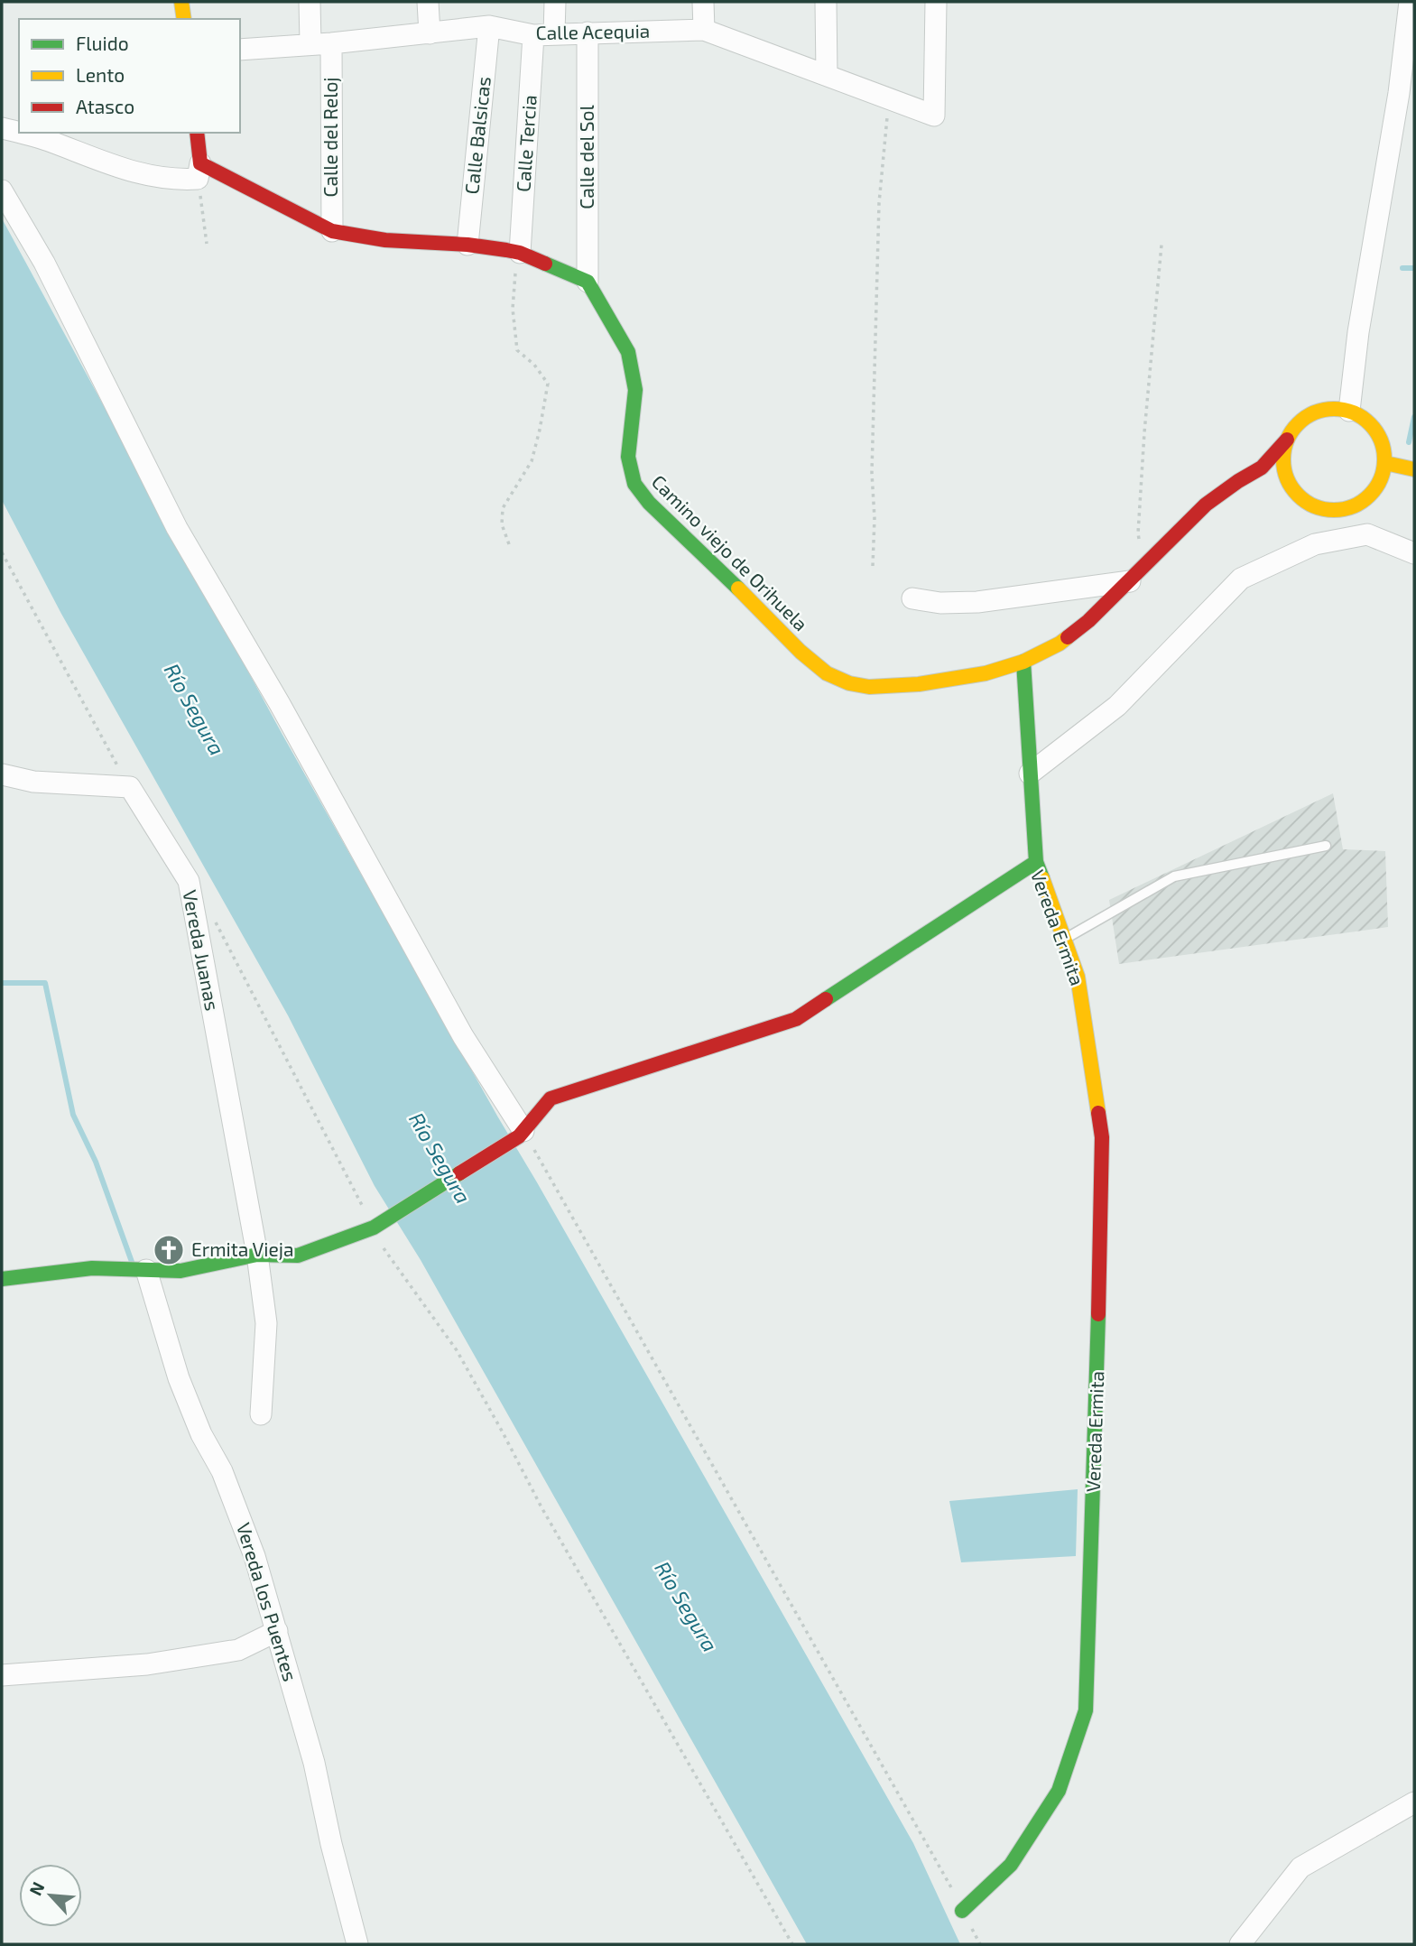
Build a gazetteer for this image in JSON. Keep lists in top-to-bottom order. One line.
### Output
{"streets":{"street":["Calle Acequia","Calle Balsicas","Calle del Reloj","Calle Tercia","Calle del Sol","Camino viejo de Orihuela","Vereda Ermita","Vereda Juanas","Vereda los Puentes"]},"crossings":[["Calle Acequia","Calle Balsicas"],["Calle Acequia","Calle del Reloj"],["Calle Acequia","Calle Tercia"],["Calle Acequia","Calle del Sol"],["Calle del Sol","Camino viejo de Orihuela"],["Vereda Ermita","Vereda Juanas"],["Vereda Ermita","Vereda los Puentes"]],"water":["Río Segura"],"places":{"church":["Ermita Vieja"]},"legend":["Fluido","Lento","Atasco"],"north":"top left"}
